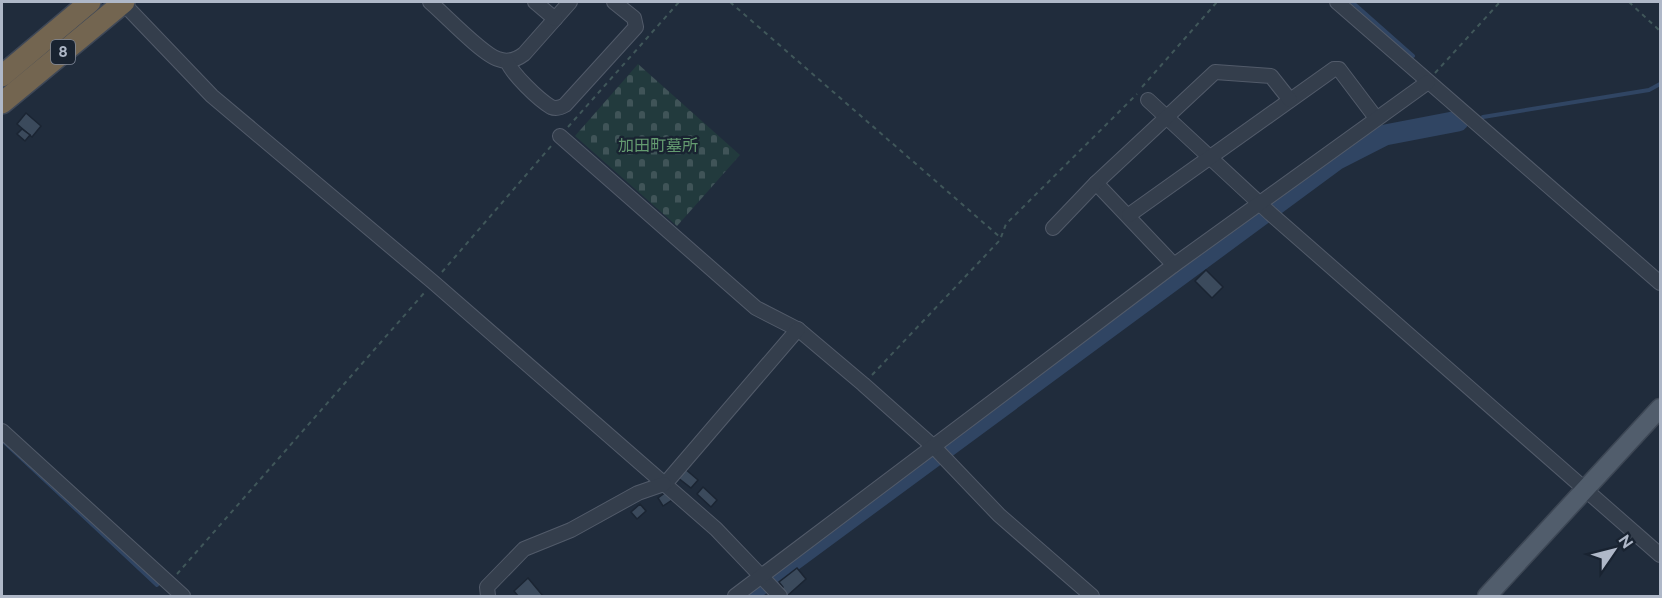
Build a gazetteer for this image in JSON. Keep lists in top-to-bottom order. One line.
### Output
{"streets":{"highway":["8"]},"parks":["加田町墓所"],"north":"top right"}
